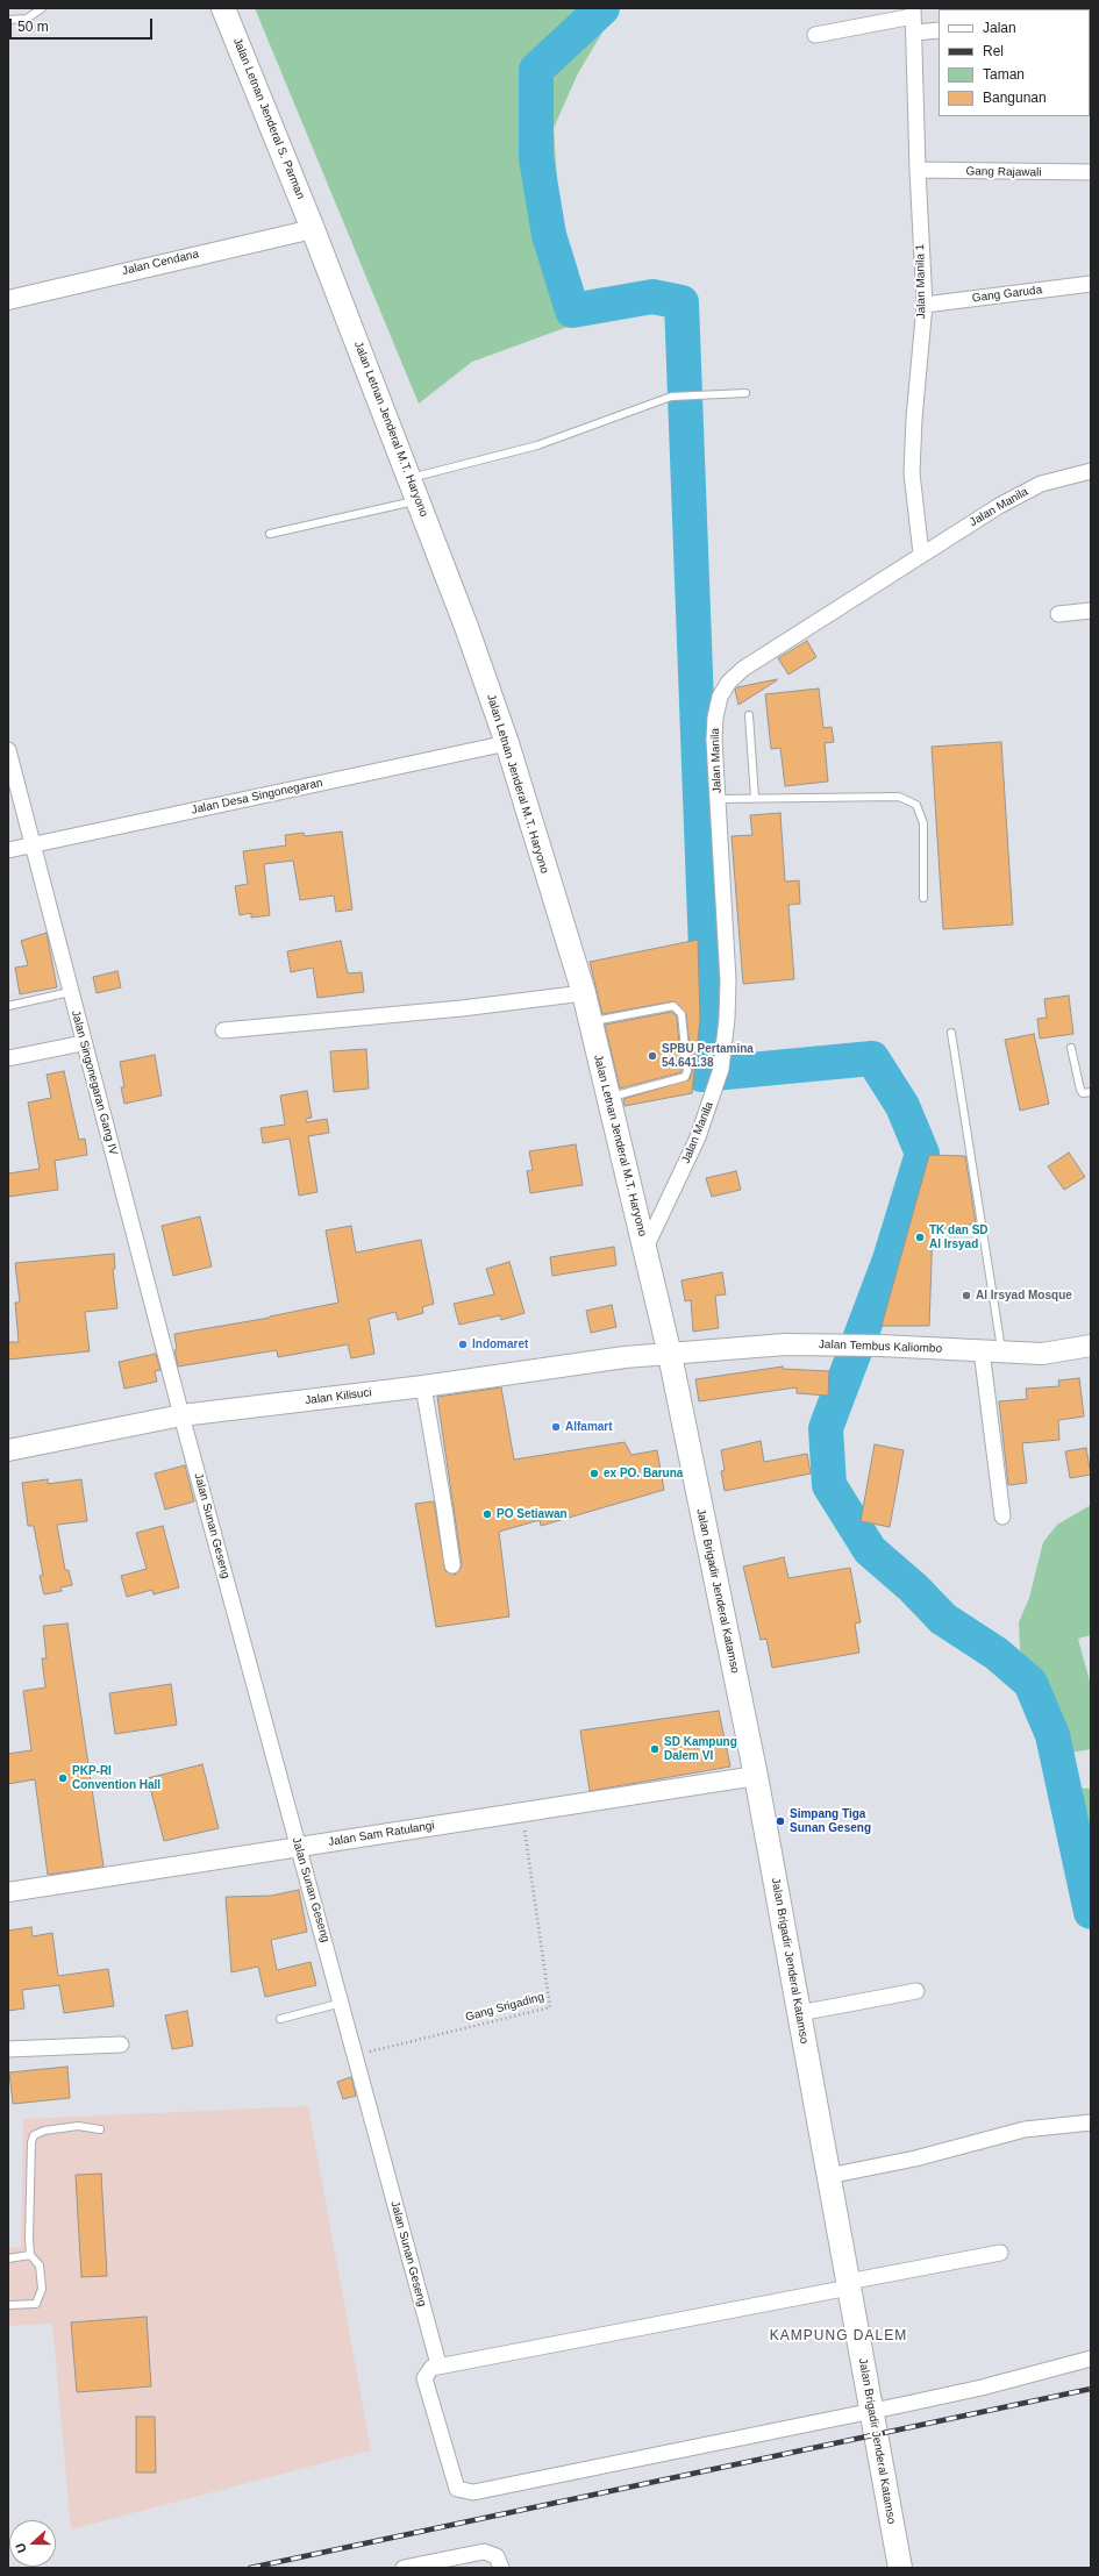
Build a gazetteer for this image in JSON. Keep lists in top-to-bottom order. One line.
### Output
{"streets":{"main road":["Jalan Letnan Jenderal S. Parman","Jalan Letnan Jenderal M.T. Haryono","Jalan Tembus Kaliombo","Jalan Kilisuci","Jalan Brigadir Jenderal Katamso"],"street":["Gang Rajawali","Jalan Cendana","Jalan Manila 1","Gang Garuda","Jalan Manila","Jalan Desa Singonegaran","Jalan Singonegaran Gang IV","Jalan Sunan Geseng","Jalan Sam Ratulangi"],"path":["Gang Srigading"]},"crossings":[["Jalan Letnan Jenderal S. Parman","Jalan Cendana"],["Jalan Letnan Jenderal S. Parman","Jalan Letnan Jenderal M.T. Haryono"],["Gang Rajawali","Jalan Manila 1"],["Jalan Cendana","Jalan Letnan Jenderal M.T. Haryono"],["Jalan Manila 1","Gang Garuda"],["Jalan Manila 1","Jalan Manila"],["Jalan Letnan Jenderal M.T. Haryono","Jalan Manila"],["Jalan Letnan Jenderal M.T. Haryono","Jalan Desa Singonegaran"],["Jalan Letnan Jenderal M.T. Haryono","Jalan Tembus Kaliombo"],["Jalan Letnan Jenderal M.T. Haryono","Jalan Kilisuci"],["Jalan Letnan Jenderal M.T. Haryono","Jalan Brigadir Jenderal Katamso"],["Jalan Desa Singonegaran","Jalan Singonegaran Gang IV"],["Jalan Singonegaran Gang IV","Jalan Kilisuci"],["Jalan Singonegaran Gang IV","Jalan Sunan Geseng"],["Jalan Tembus Kaliombo","Jalan Kilisuci"],["Jalan Tembus Kaliombo","Jalan Brigadir Jenderal Katamso"],["Jalan Kilisuci","Jalan Sunan Geseng"],["Jalan Kilisuci","Jalan Brigadir Jenderal Katamso"],["Jalan Sunan Geseng","Jalan Sam Ratulangi"],["Jalan Sunan Geseng","Gang Srigading"],["Jalan Brigadir Jenderal Katamso","Jalan Sam Ratulangi"],["Jalan Sam Ratulangi","Gang Srigading"]],"districts":["KAMPUNG DALEM"],"places":["SPBU Pertamina 54.641.38","TK dan SD Al Irsyad","Al Irsyad Mosque","Indomaret","Alfamart","ex PO. Baruna","PO Setiawan","SD Kampung Dalem VI","PKP-RI Convention Hall","Simpang Tiga Sunan Geseng"],"legend":["Jalan","Rel","Taman","Bangunan"],"scale_bar":"50 m","north":"left"}
